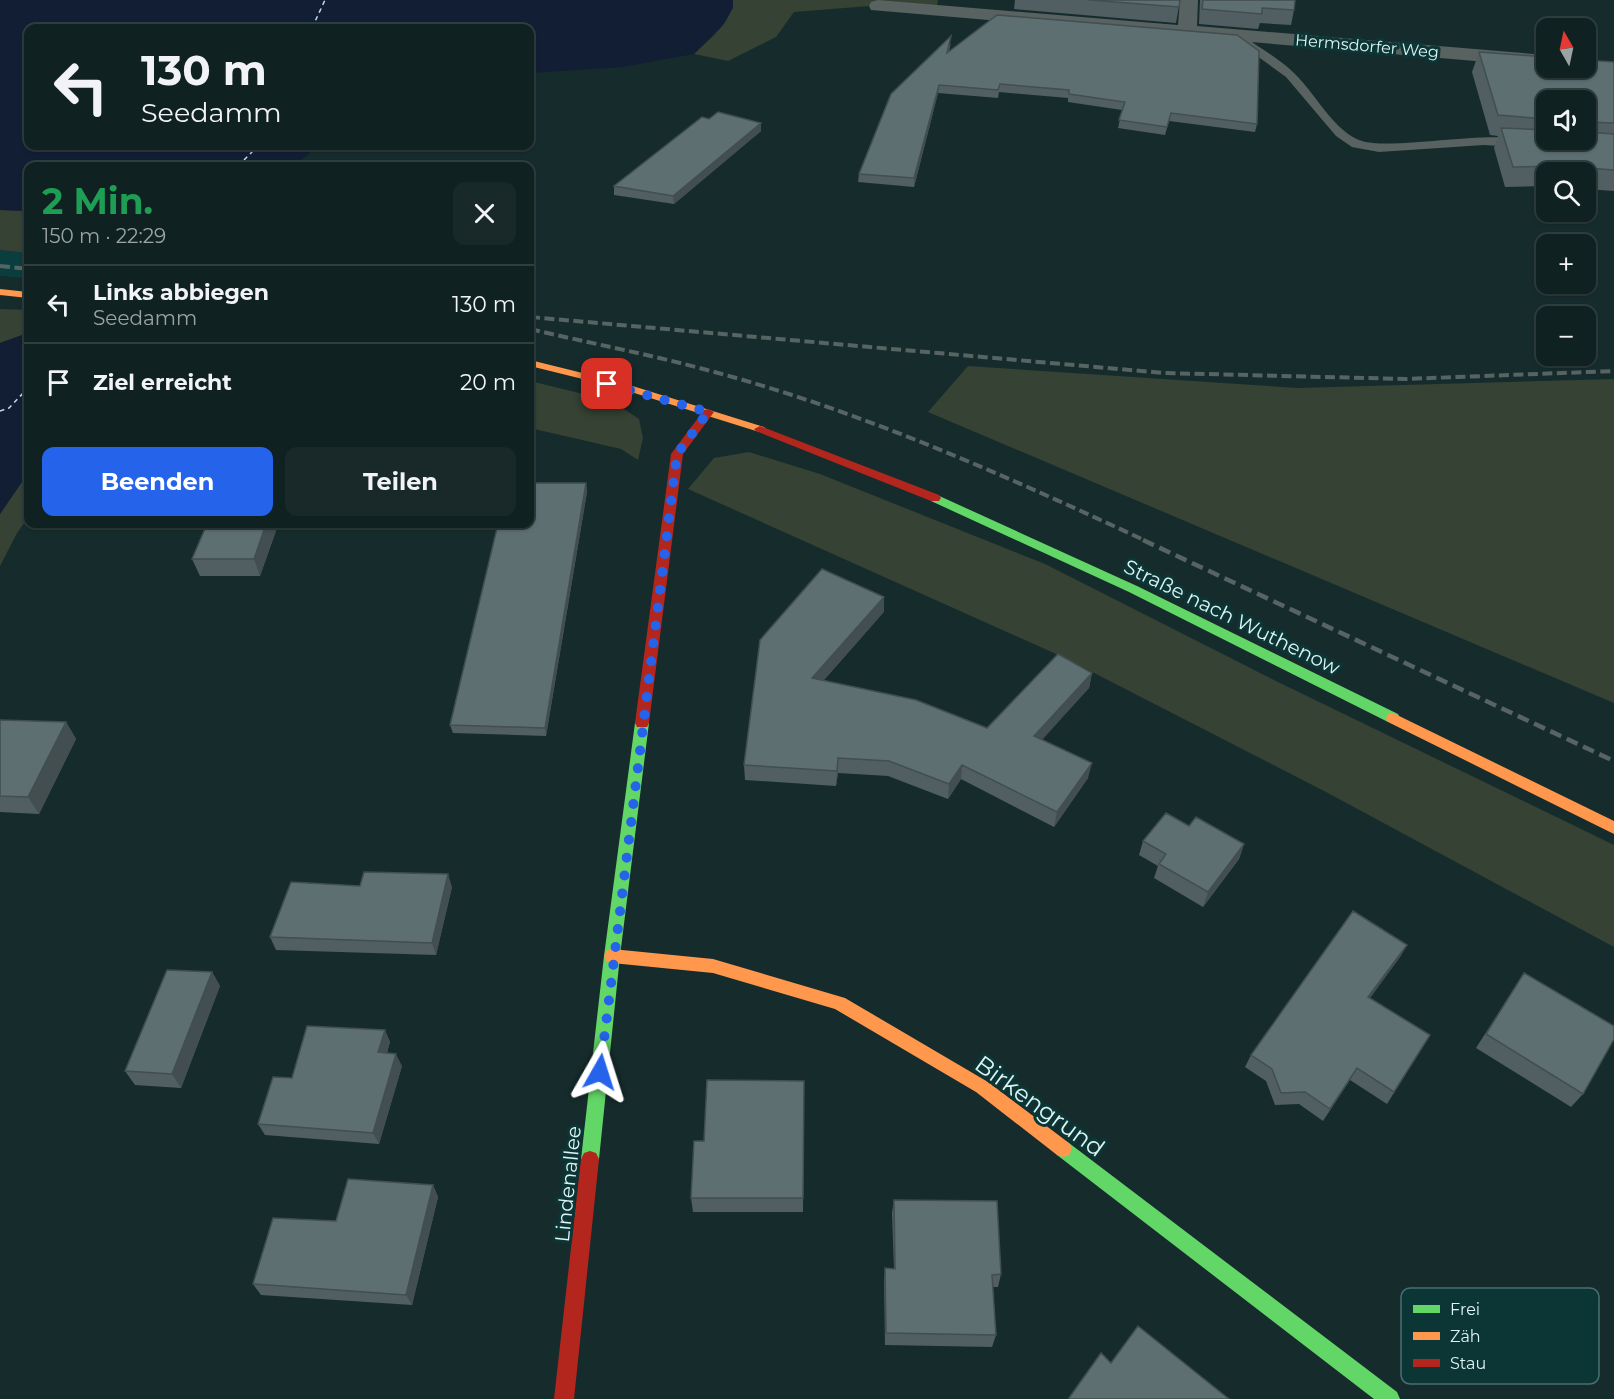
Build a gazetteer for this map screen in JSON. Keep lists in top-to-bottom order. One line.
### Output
{"streets":{"street":["Hermsdorfer Weg","Straße nach Wuthenow","Birkengrund","Lindenallee"]},"crossings":[["Straße nach Wuthenow","Lindenallee"],["Birkengrund","Lindenallee"]],"legend":["Frei","Zäh","Stau"],"north":"top","page":{"map_buttons":["+","−"],"turn":["130 m","Seedamm"],"heading":["2 Min.","150 m · 22:29"],"list":[{"name":"Links abbiegen","note":"Seedamm","value":"130 m"},{"name":"Ziel erreicht","value":"20 m"}],"buttons":["Beenden","Teilen"]}}
